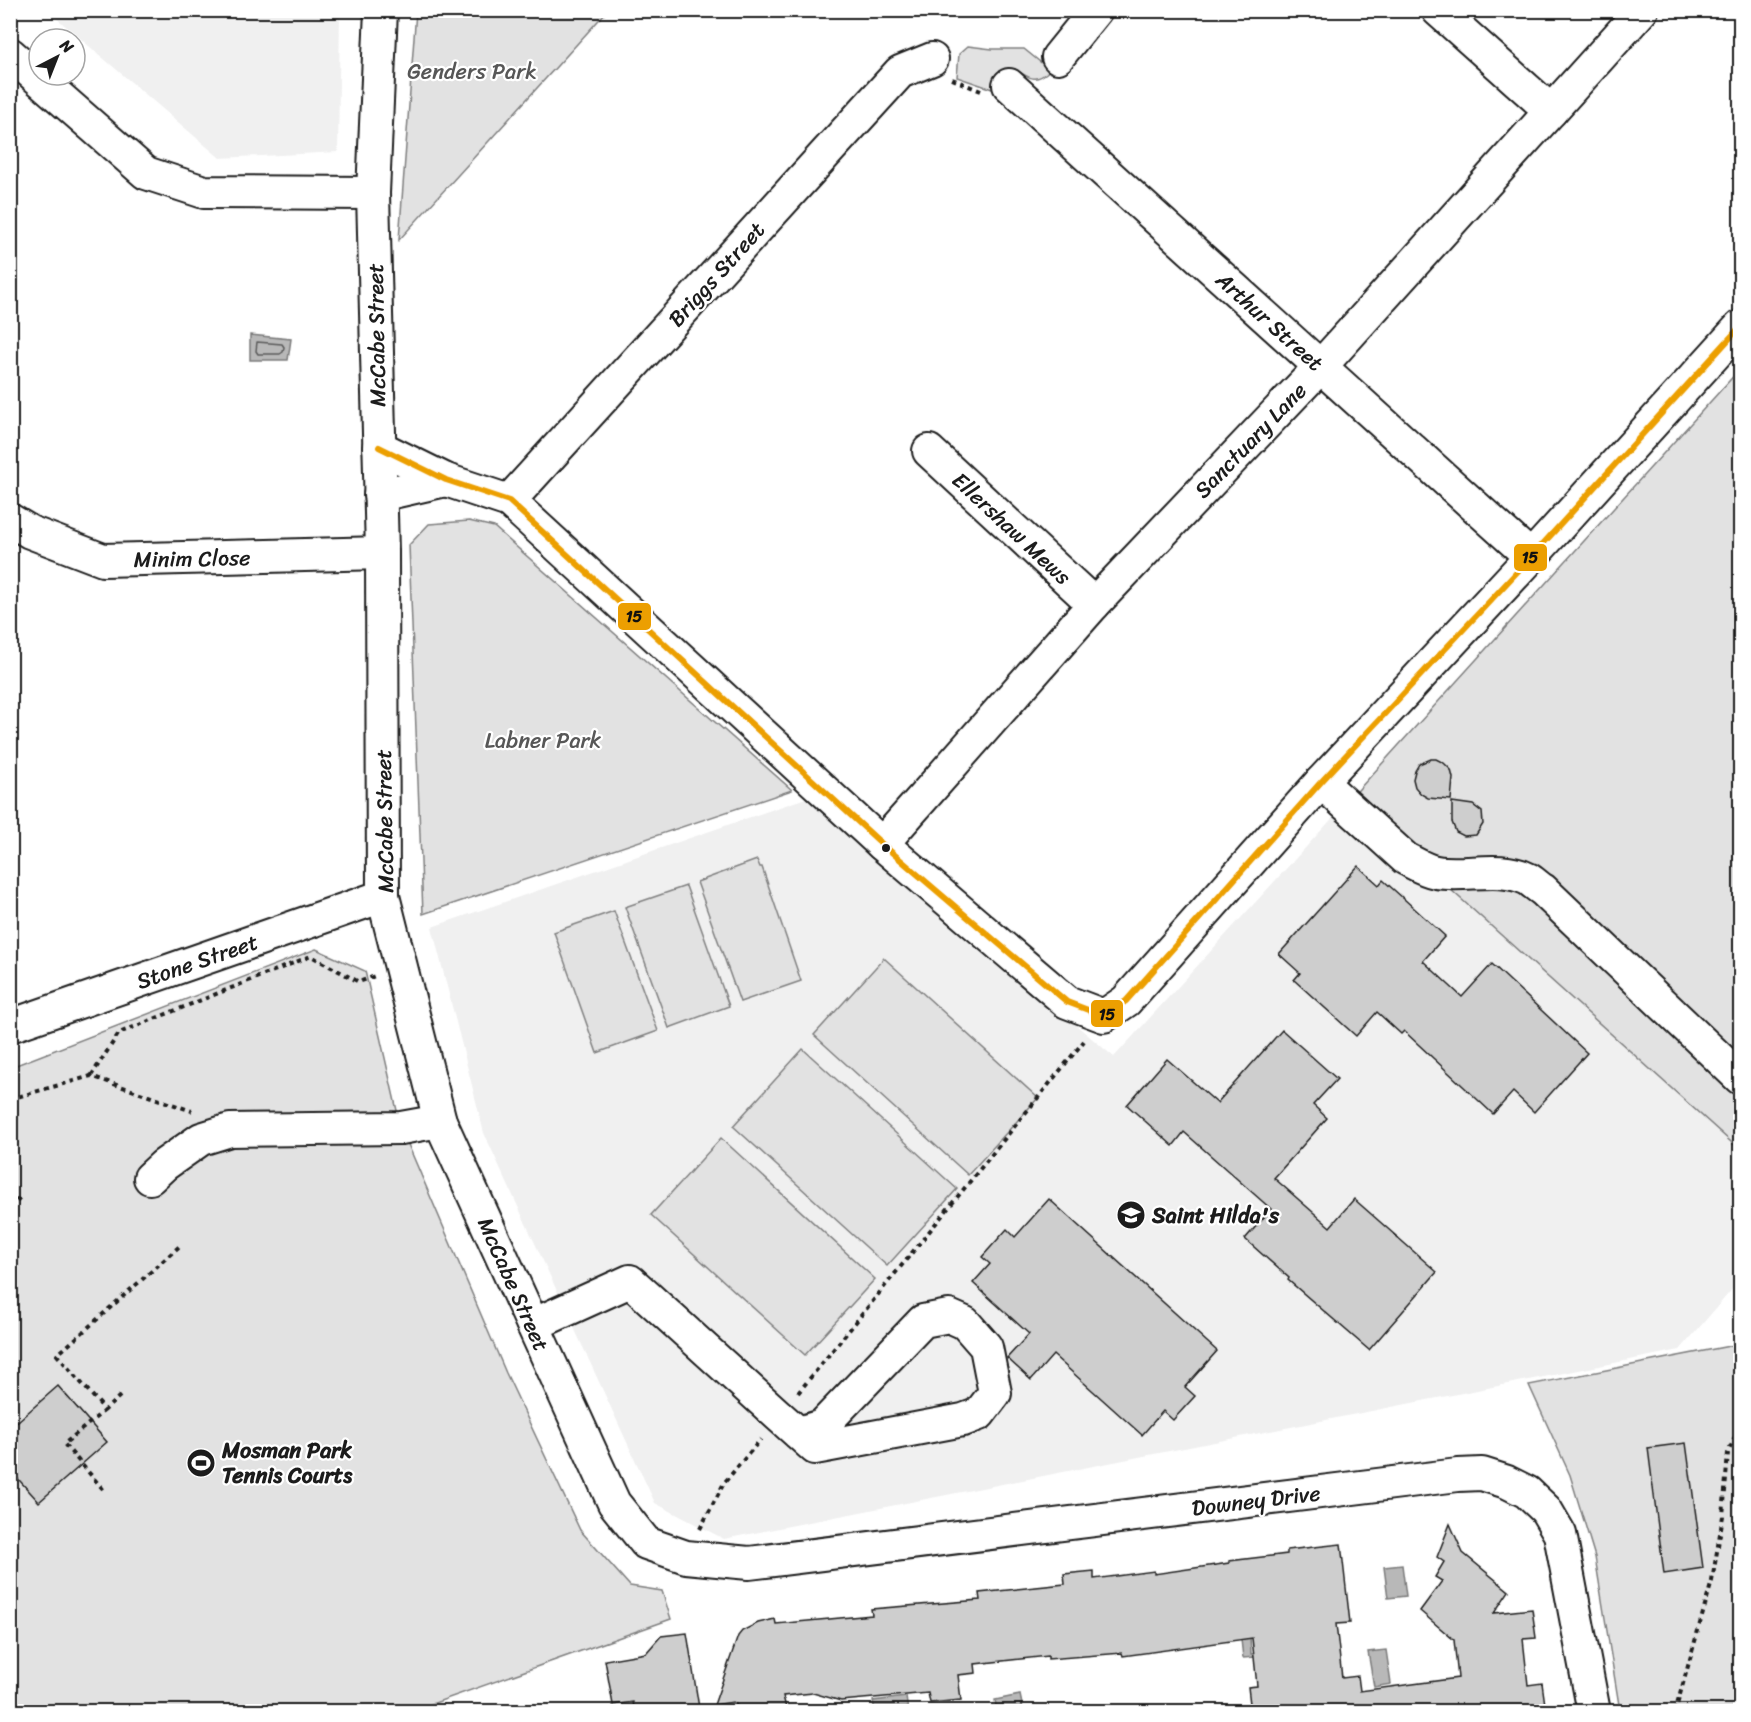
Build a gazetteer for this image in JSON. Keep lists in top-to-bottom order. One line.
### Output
{"streets":{"street":["Briggs Street","Arthur Street","McCabe Street","Sanctuary Lane","Ellershaw Mews","Minim Close","Stone Street","Downey Drive"]},"crossings":[["Arthur Street","Sanctuary Lane"],["McCabe Street","Minim Close"],["McCabe Street","Stone Street"],["McCabe Street","Downey Drive"],["Sanctuary Lane","Ellershaw Mews"]],"parks":["Genders Park","Labner Park"],"places":{"school or university":["Saint Hilda's"],"sports":["Mosman Park Tennis Courts"]},"lines":["transit line 15"],"north":"top right"}
